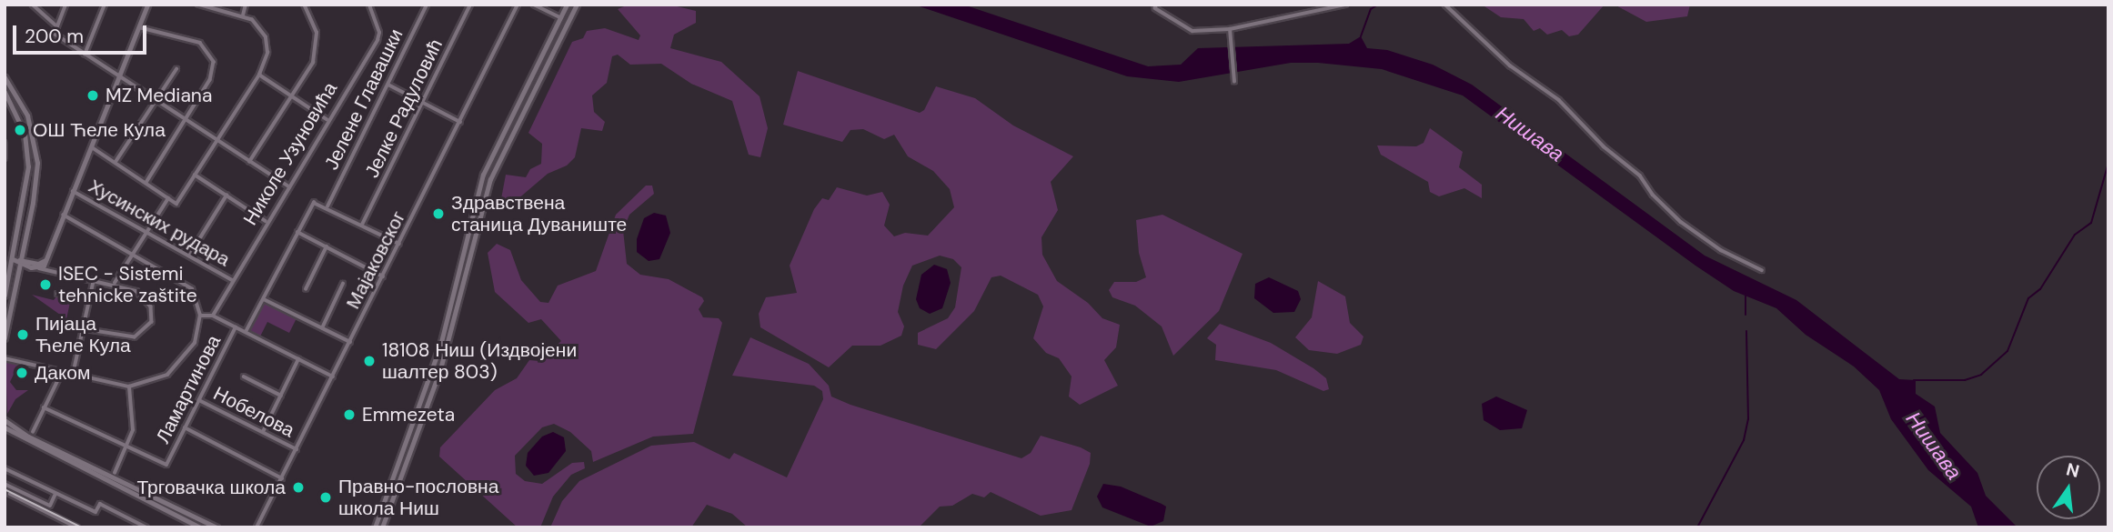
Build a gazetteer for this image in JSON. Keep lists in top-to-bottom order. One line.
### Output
{"streets":{"street":["Јелене Главашки","Јелке Радуловић","Николе Узуновића","Хусинских рудара","Мајаковског","Ламартинова","Нобелова"]},"crossings":[["Јелене Главашки","Ламартинова"],["Николе Узуновића","Хусинских рудара"],["Мајаковског","Нобелова"],["Ламартинова","Нобелова"]],"water":["Нишава"],"places":["MZ Mediana","ОШ Ћеле Кула","Здравствена станица Дуваниште","ISEC - Sistemi tehnicke zaštite","Пијаца Ћеле Кула","18108 Ниш (Издвојени шалтер 803)","Даком","Emmezeta","Трговачка школа","Правно-пословна школа Ниш"],"scale_bar":"200 m","north":"top"}
